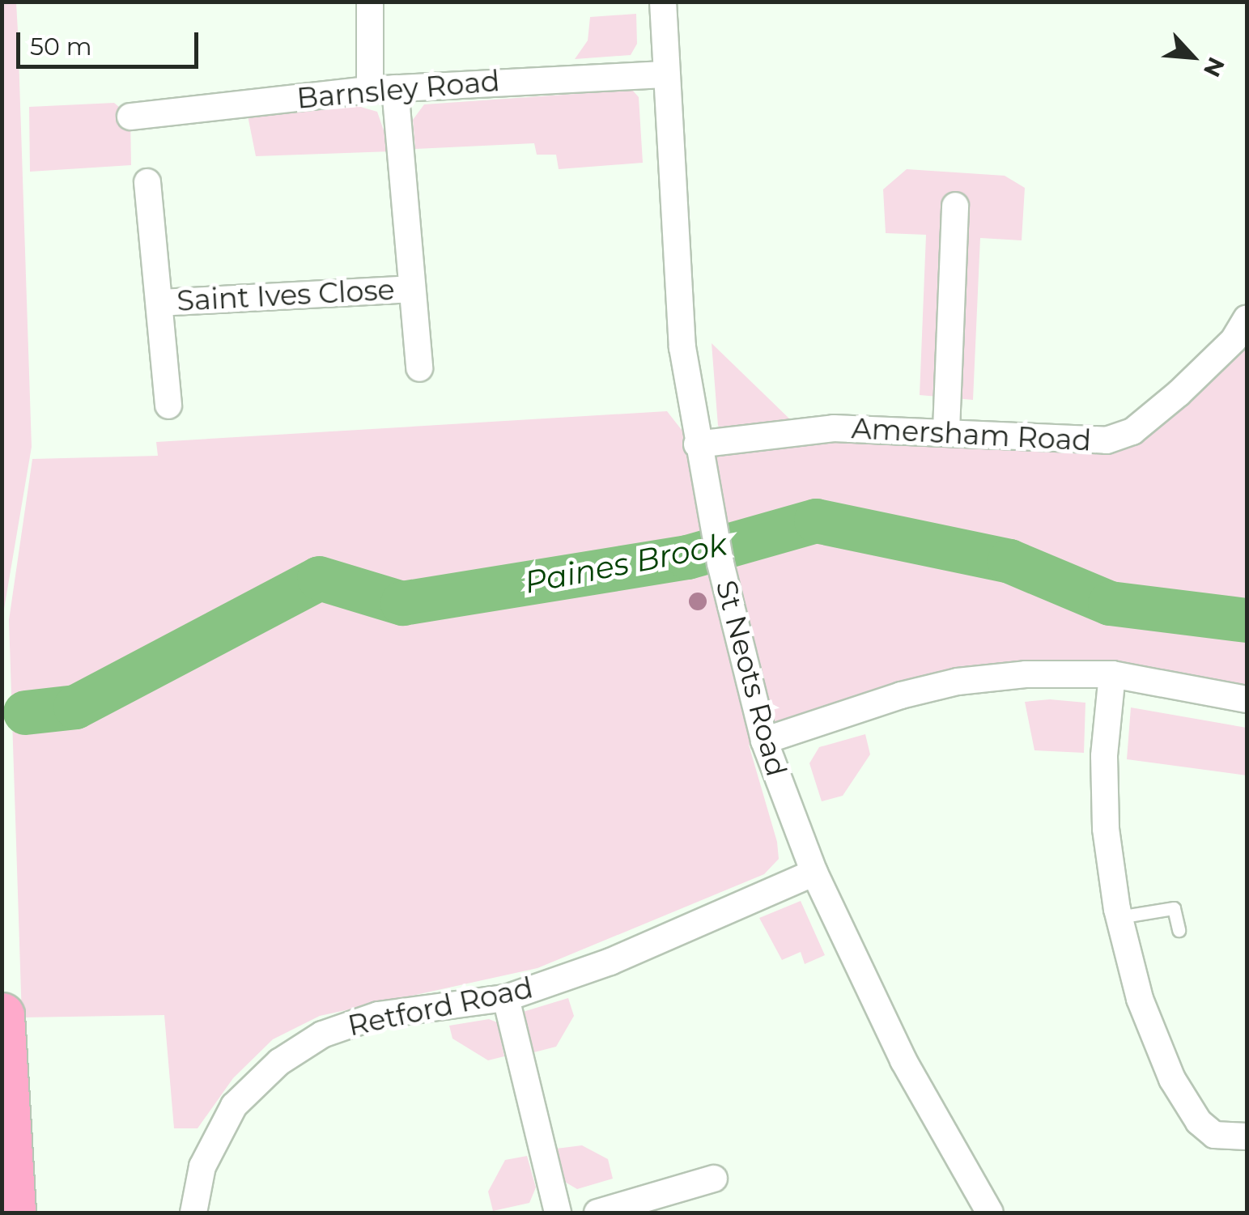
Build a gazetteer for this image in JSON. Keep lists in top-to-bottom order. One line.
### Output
{"streets":{"street":["Barnsley Road","Saint Ives Close","Amersham Road","St Neots Road","Retford Road"]},"crossings":[["Barnsley Road","Saint Ives Close"],["Barnsley Road","St Neots Road"],["Amersham Road","St Neots Road"],["St Neots Road","Retford Road"]],"water":["Paines Brook"],"scale_bar":"50 m","north":"bottom right"}
